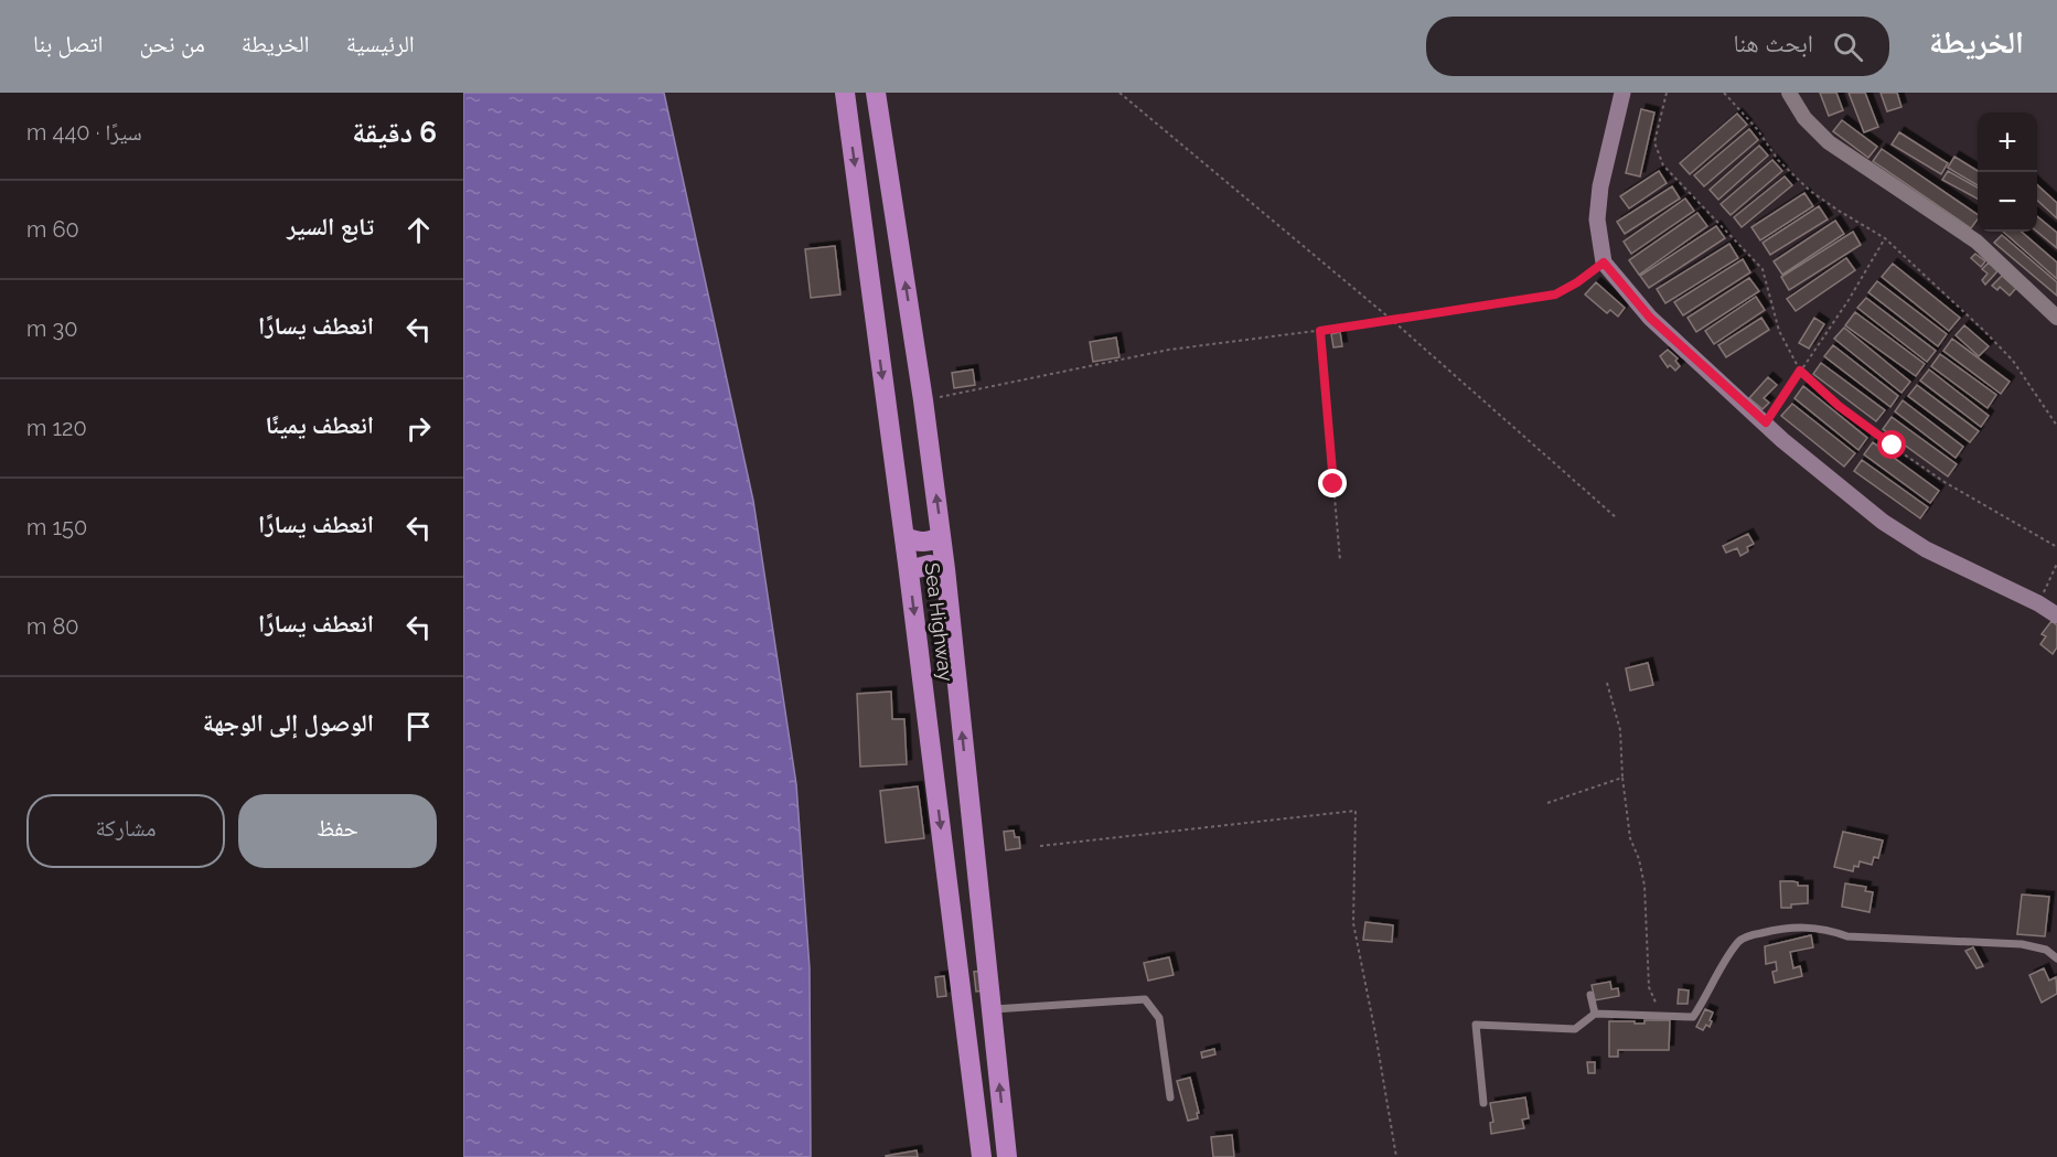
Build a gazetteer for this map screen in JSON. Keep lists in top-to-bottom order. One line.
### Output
{"streets":{"highway":["Sea Highway"]},"page":{"header":"الخريطة","search":"ابحث هنا","nav":["الرئيسية","الخريطة","من نحن","اتصل بنا"],"heading":["6 دقيقة","سيرًا · 440 m"],"map_buttons":["+","−"],"list":[["تابع السير","60 m"],["انعطف يسارًا","30 m"],["انعطف يمينًا","120 m"],["انعطف يسارًا","150 m"],["انعطف يسارًا","80 m"],"الوصول إلى الوجهة"],"buttons":["حفظ","مشاركة"]}}
